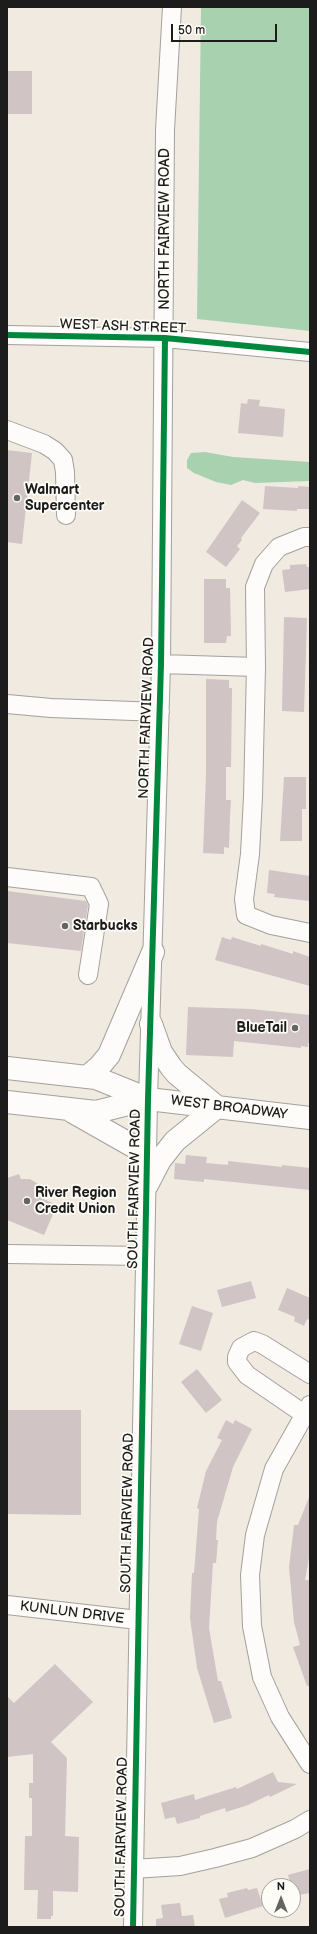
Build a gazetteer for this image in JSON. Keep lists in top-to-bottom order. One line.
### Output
{"streets":{"main road":["WEST BROADWAY"],"street":["NORTH FAIRVIEW ROAD","WEST ASH STREET","SOUTH FAIRVIEW ROAD","KUNLUN DRIVE"]},"crossings":[["NORTH FAIRVIEW ROAD","WEST ASH STREET"],["NORTH FAIRVIEW ROAD","WEST BROADWAY"],["NORTH FAIRVIEW ROAD","SOUTH FAIRVIEW ROAD"],["WEST BROADWAY","SOUTH FAIRVIEW ROAD"],["SOUTH FAIRVIEW ROAD","KUNLUN DRIVE"]],"places":["Walmart Supercenter","Starbucks","BlueTail","River Region Credit Union"],"scale_bar":"50 m","north":"top"}
